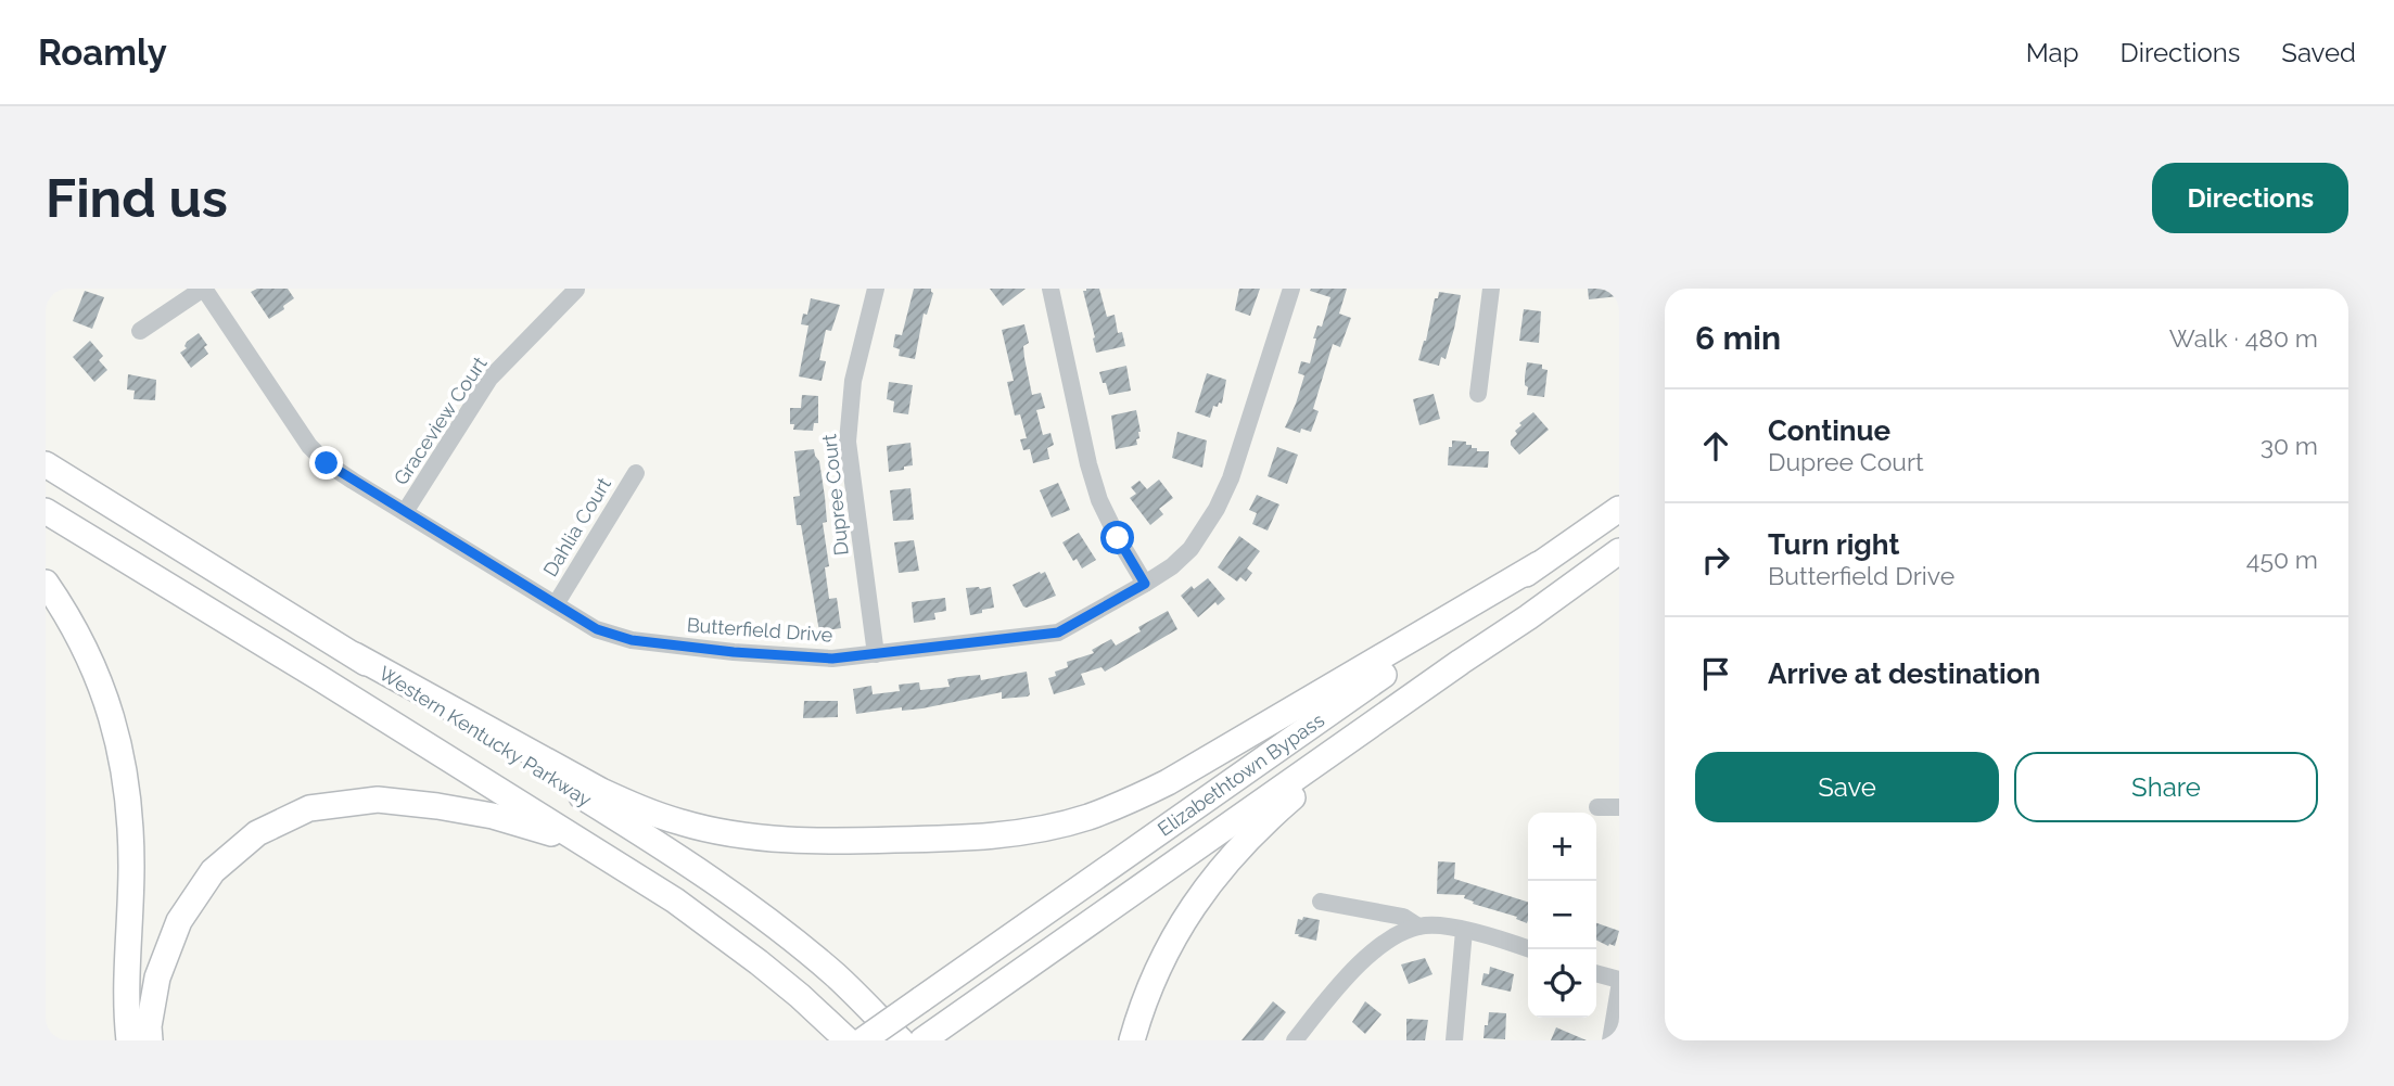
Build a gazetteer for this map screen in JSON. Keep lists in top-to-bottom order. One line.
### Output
{"streets":{"highway":["Western Kentucky Parkway","Elizabethtown Bypass"],"street":["Graceview Court","Dupree Court","Dahlia Court","Butterfield Drive"]},"crossings":[["Graceview Court","Butterfield Drive"],["Dupree Court","Butterfield Drive"],["Dahlia Court","Butterfield Drive"]],"page":{"header":"Roamly","nav":["Map","Directions","Saved"],"buttons":["Directions",["Save","Share"]],"title":"Find us","heading":["6 min","Walk · 480 m"],"list":[["Continue","Dupree Court","30 m"],["Turn right","Butterfield Drive","450 m"],"Arrive at destination"],"map_buttons":["+","−"]}}
